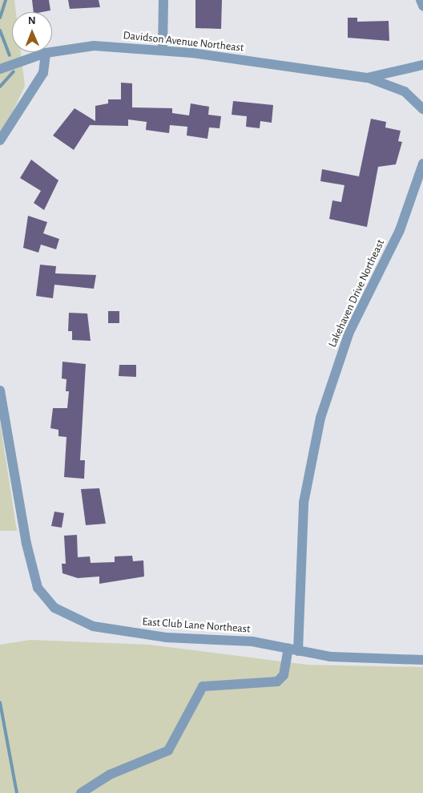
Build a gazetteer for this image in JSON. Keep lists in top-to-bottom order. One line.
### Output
{"streets":{"street":["Davidson Avenue Northeast","Lakehaven Drive Northeast","East Club Lane Northeast"]},"crossings":[["Lakehaven Drive Northeast","East Club Lane Northeast"]],"north":"top"}
